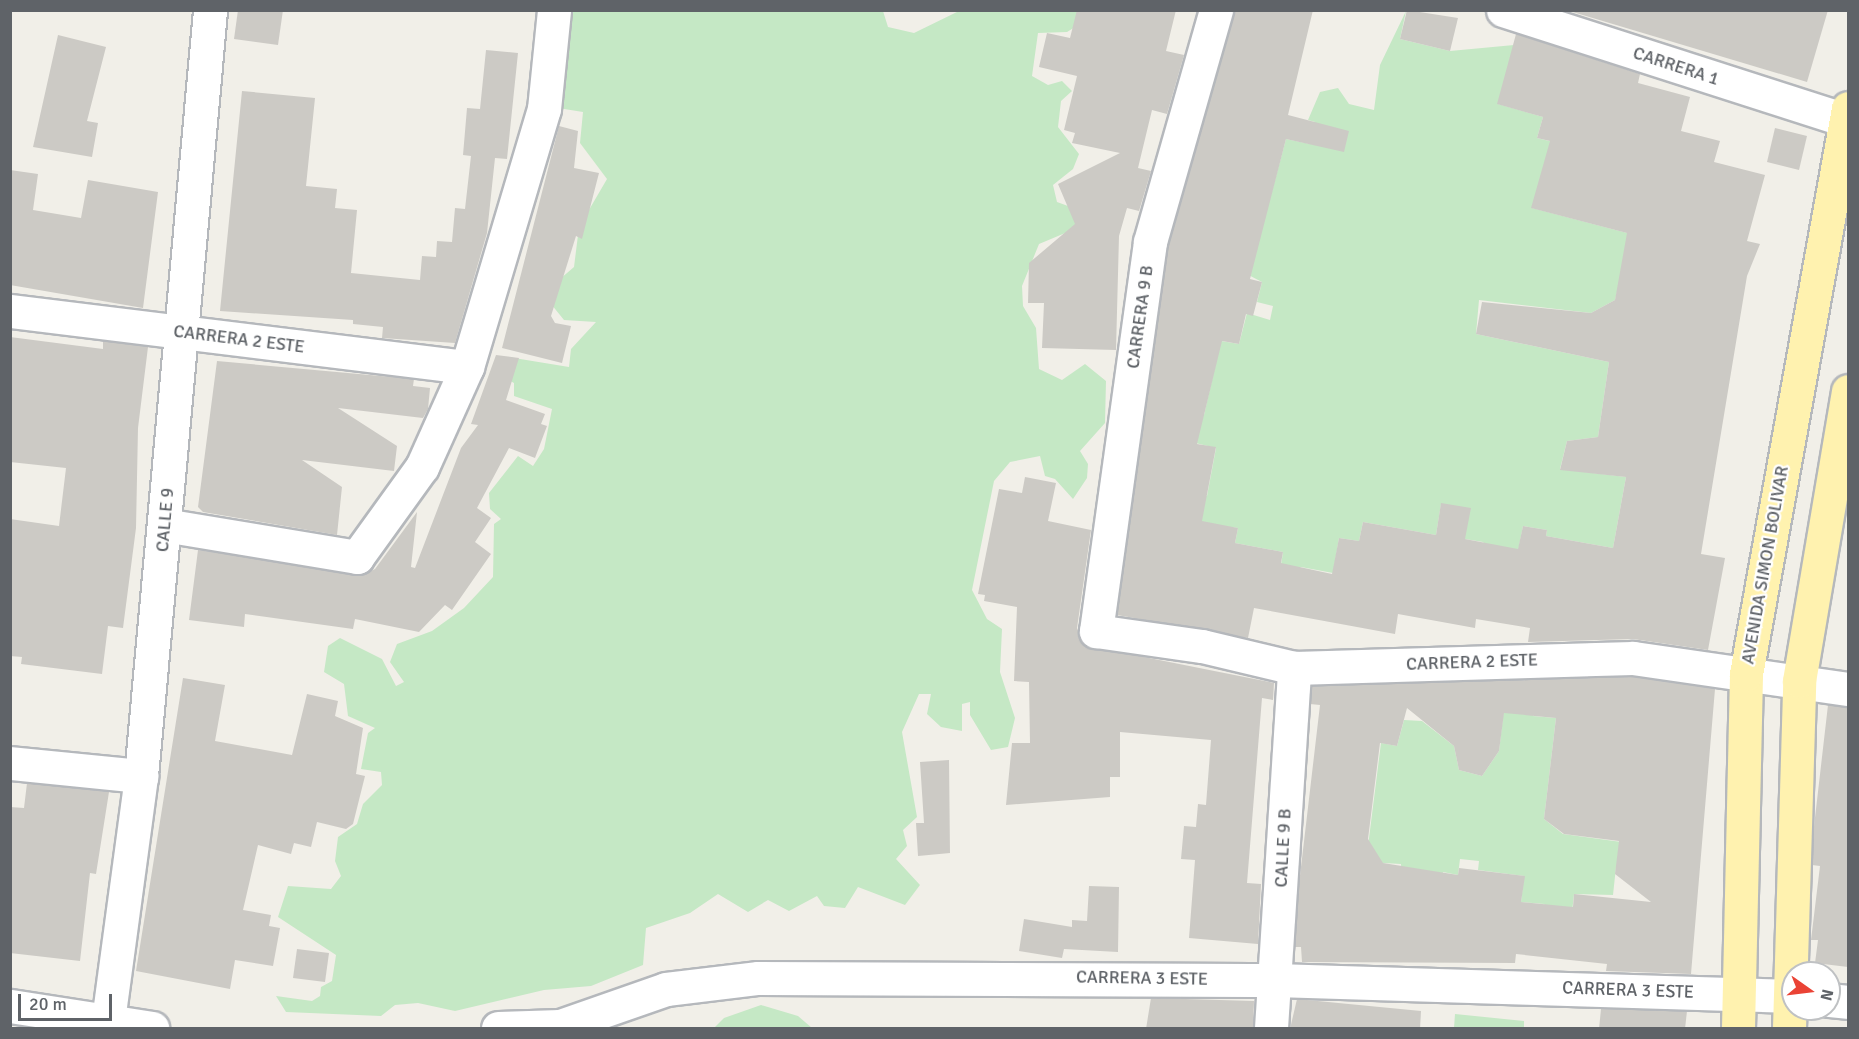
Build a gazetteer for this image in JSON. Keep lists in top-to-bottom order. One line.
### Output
{"streets":{"main road":["AVENIDA SIMON BOLIVAR"],"street":["CARRERA 1","CARRERA 9 B","CARRERA 2 ESTE","CALLE 9","CALLE 9 B","CARRERA 3 ESTE"]},"crossings":[["CARRERA 1","AVENIDA SIMON BOLIVAR"],["CARRERA 9 B","CARRERA 2 ESTE"],["CARRERA 2 ESTE","CALLE 9"],["CARRERA 2 ESTE","AVENIDA SIMON BOLIVAR"],["CARRERA 2 ESTE","CALLE 9 B"],["AVENIDA SIMON BOLIVAR","CARRERA 3 ESTE"],["CALLE 9 B","CARRERA 3 ESTE"]],"scale_bar":"20 m","north":"right"}
